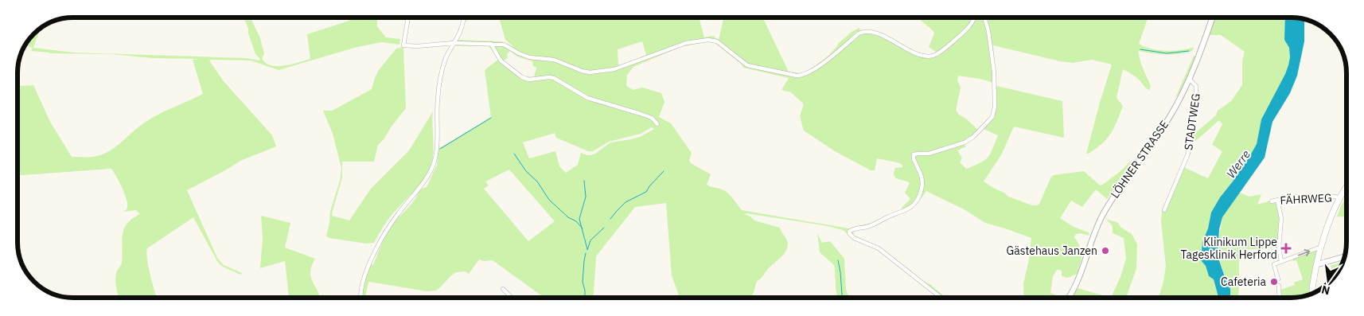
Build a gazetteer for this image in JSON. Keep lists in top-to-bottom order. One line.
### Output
{"streets":{"main road":["LÖHNER STRASSE"],"street":["STADTWEG","FÄHRWEG"]},"crossings":[["STADTWEG","LÖHNER STRASSE"]],"water":["Werre"],"places":{"health":["Klinikum Lippe Tagesklinik Herford"],"other":["Gästehaus Janzen","Cafeteria"]},"north":"bottom"}
